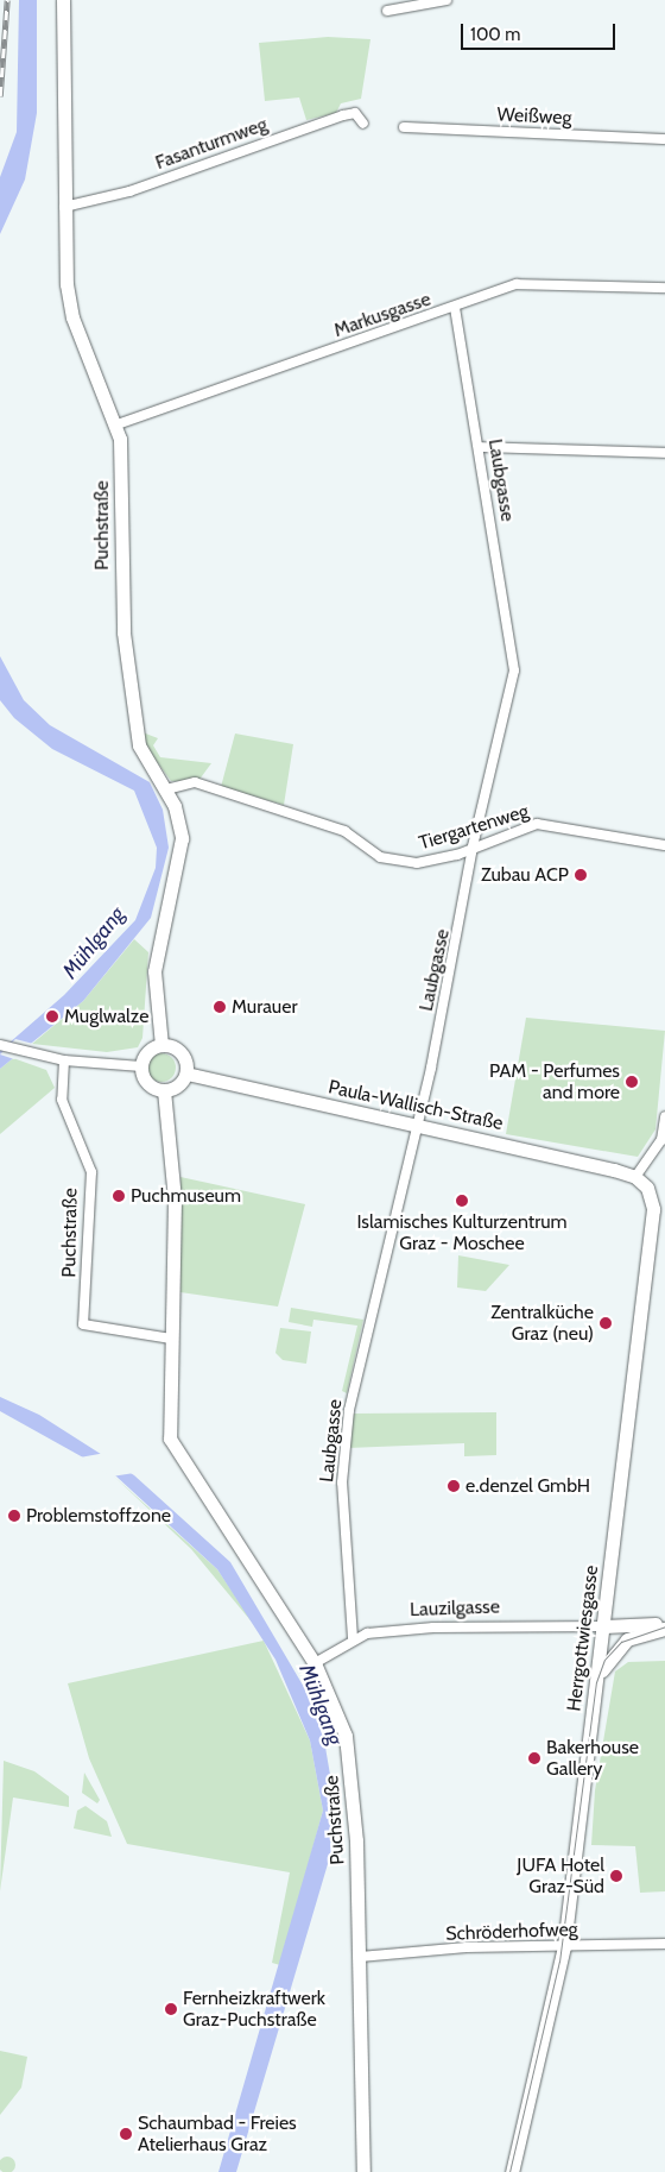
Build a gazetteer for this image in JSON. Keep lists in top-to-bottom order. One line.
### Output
{"streets":{"main road":["Puchstraße","Paula-Wallisch-Straße","Lauzilgasse","Herrgottwiesgasse"],"street":["Weißweg","Fasanturmweg","Markusgasse","Laubgasse","Tiergartenweg","Schröderhofweg"]},"crossings":[["Fasanturmweg","Puchstraße"],["Markusgasse","Laubgasse"],["Markusgasse","Puchstraße"],["Laubgasse","Tiergartenweg"],["Laubgasse","Paula-Wallisch-Straße"],["Laubgasse","Lauzilgasse"],["Puchstraße","Tiergartenweg"],["Puchstraße","Paula-Wallisch-Straße"],["Puchstraße","Lauzilgasse"],["Puchstraße","Schröderhofweg"],["Paula-Wallisch-Straße","Herrgottwiesgasse"],["Lauzilgasse","Herrgottwiesgasse"],["Herrgottwiesgasse","Schröderhofweg"]],"water":["Mühlgang"],"places":["Zubau ACP","Murauer","Muglwalze","PAM - Perfumes and more","Puchmuseum","Islamisches Kulturzentrum Graz - Moschee","Zentralküche Graz (neu)","e.denzel GmbH","Problemstoffzone","Bakerhouse Gallery","JUFA Hotel Graz-Süd","Fernheizkraftwerk Graz-Puchstraße","Schaumbad - Freies Atelierhaus Graz"],"scale_bar":"100 m"}
